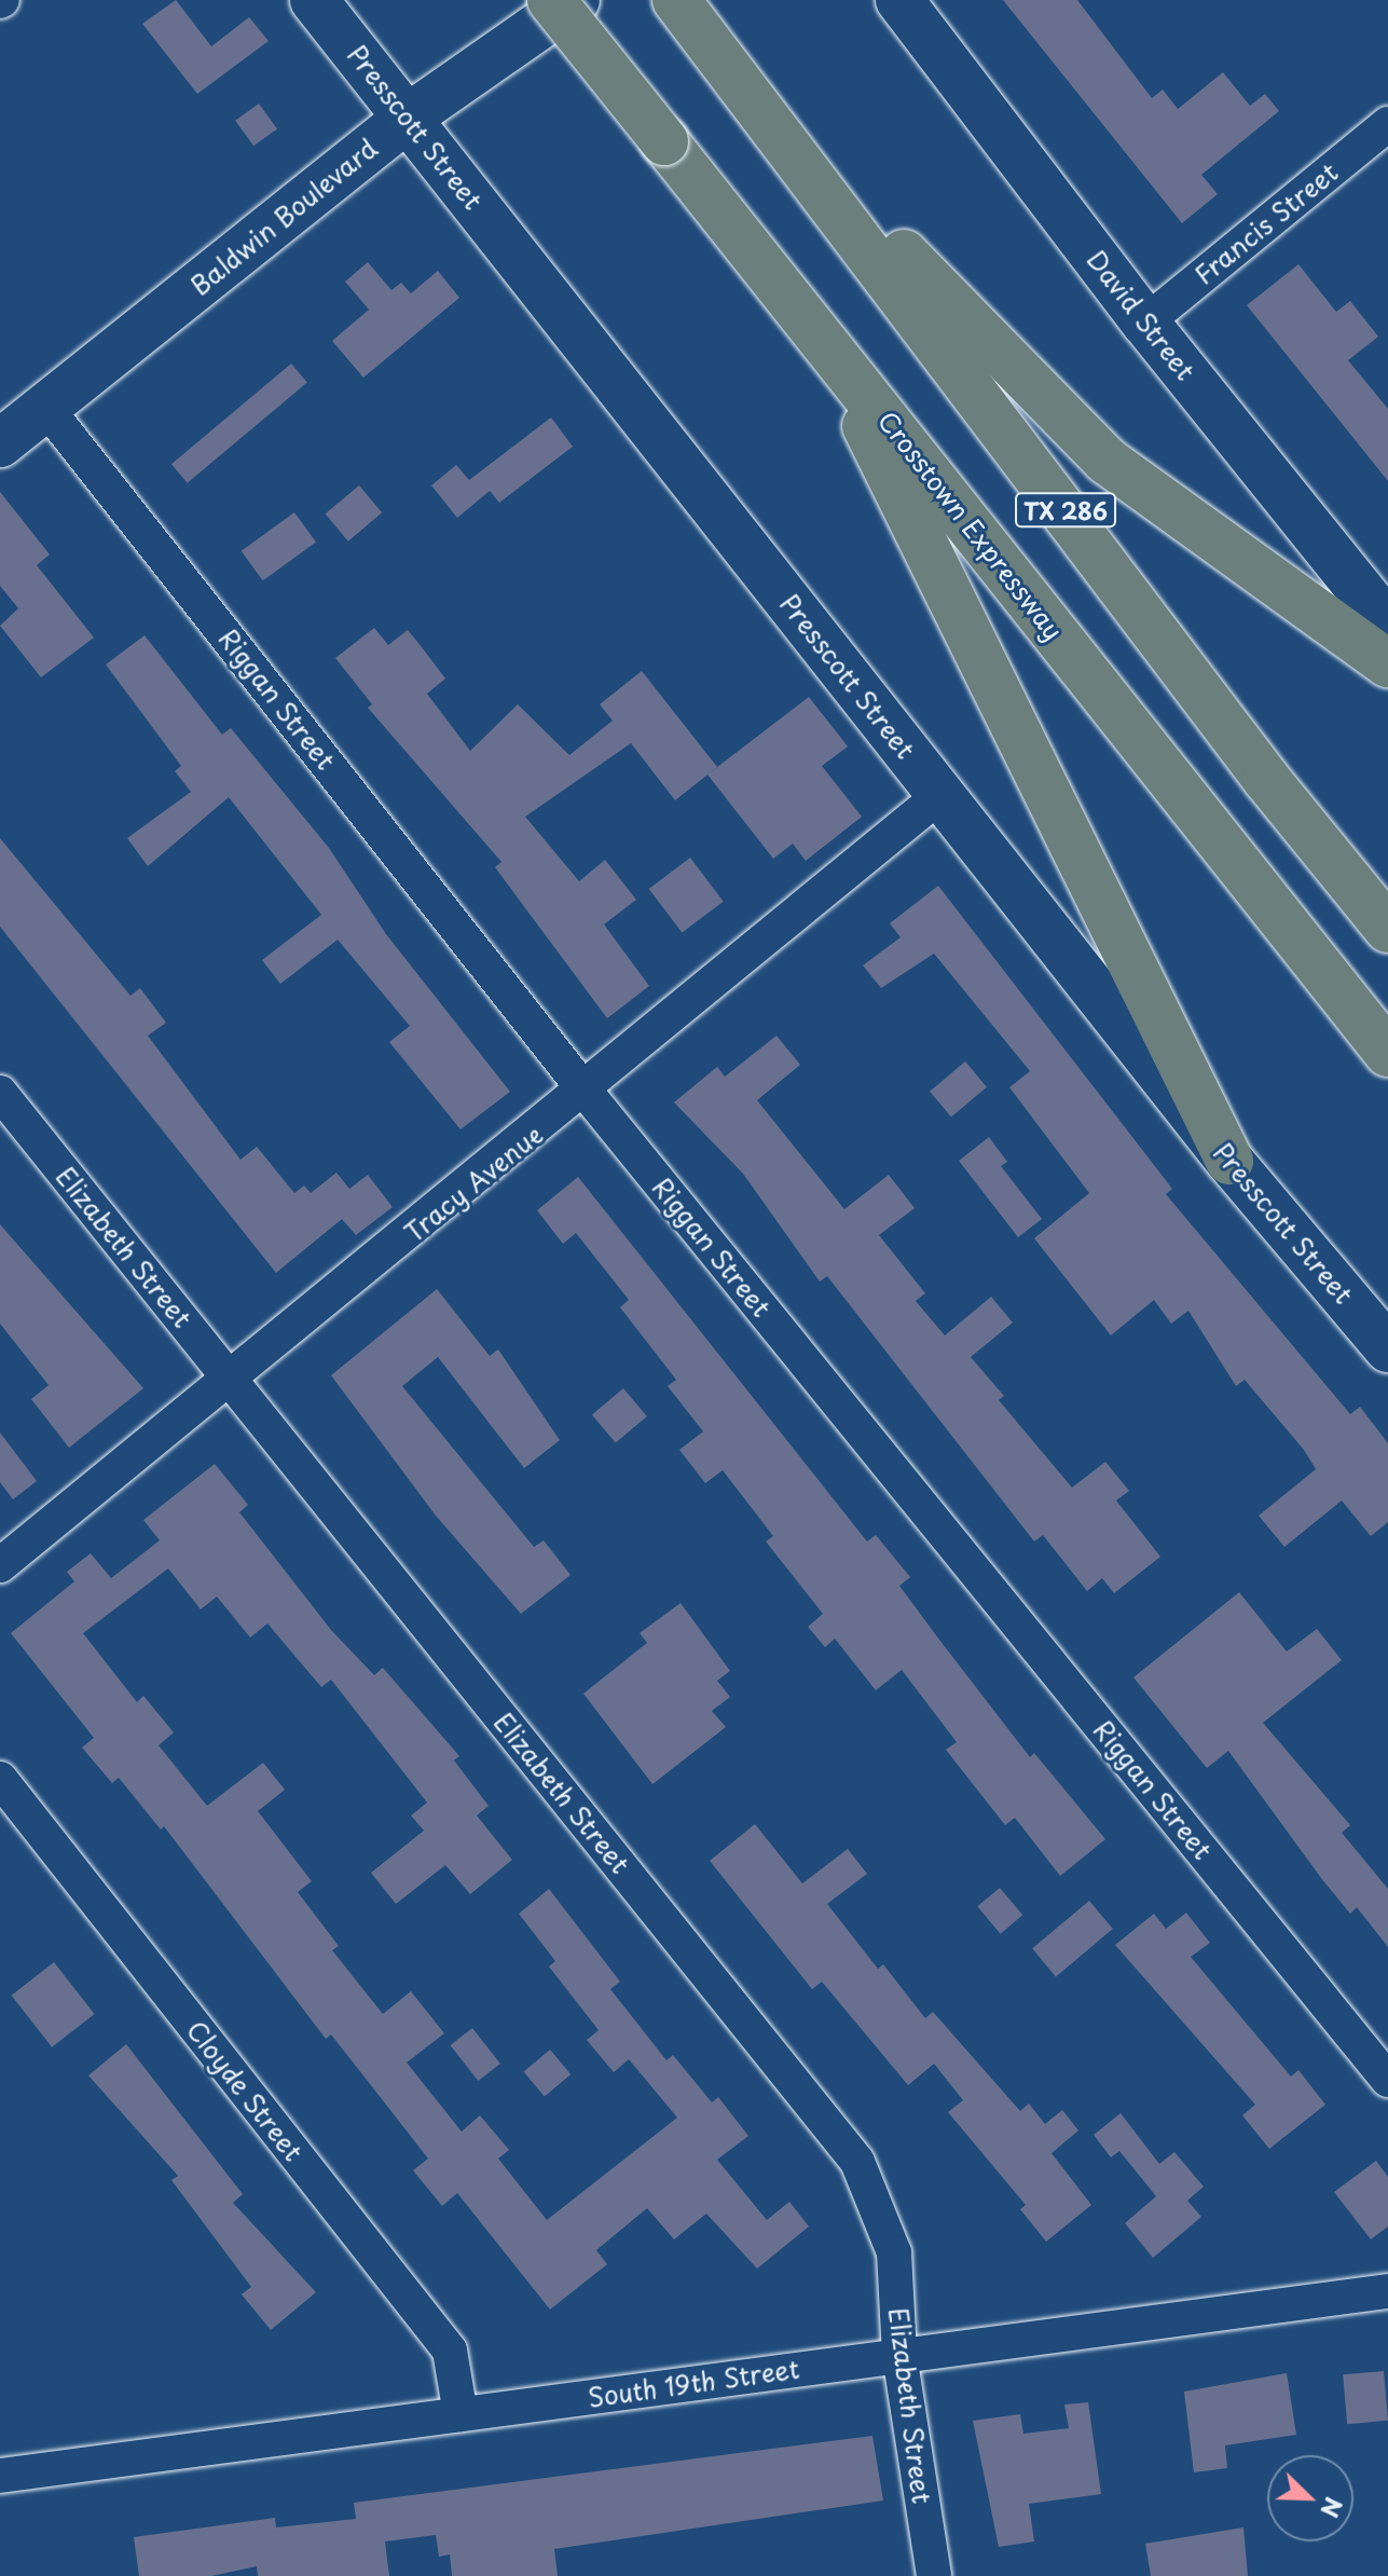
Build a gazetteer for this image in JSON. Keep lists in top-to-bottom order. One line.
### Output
{"streets":{"highway":["TX 286","Crosstown Expressway"],"main road":["Presscott Street","Baldwin Boulevard","David Street"],"street":["Francis Street","Riggan Street","Tracy Avenue","Elizabeth Street","Cloyde Street","South 19th Street"]},"crossings":[["Presscott Street","Baldwin Boulevard"],["Presscott Street","Tracy Avenue"],["Baldwin Boulevard","Riggan Street"],["Francis Street","David Street"],["Riggan Street","Tracy Avenue"],["Tracy Avenue","Elizabeth Street"],["Elizabeth Street","South 19th Street"],["Cloyde Street","South 19th Street"]],"north":"bottom right"}
